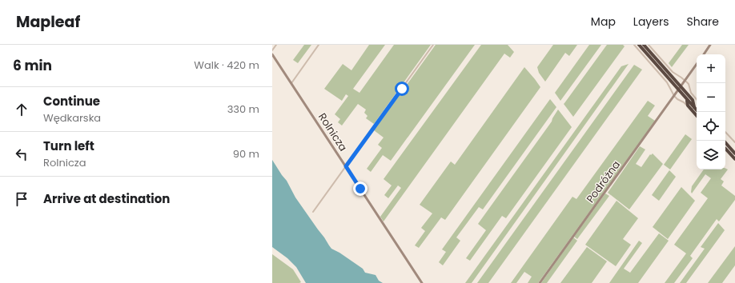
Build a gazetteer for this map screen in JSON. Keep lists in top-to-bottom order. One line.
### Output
{"streets":{"street":["Rolnicza","Podróżna"]},"page":{"header":"Mapleaf","nav":["Map","Layers","Share"],"heading":["6 min","Walk · 420 m"],"map_buttons":["+","−"],"list":[["Continue","Wędkarska","330 m"],["Turn left","Rolnicza","90 m"],"Arrive at destination"]}}
